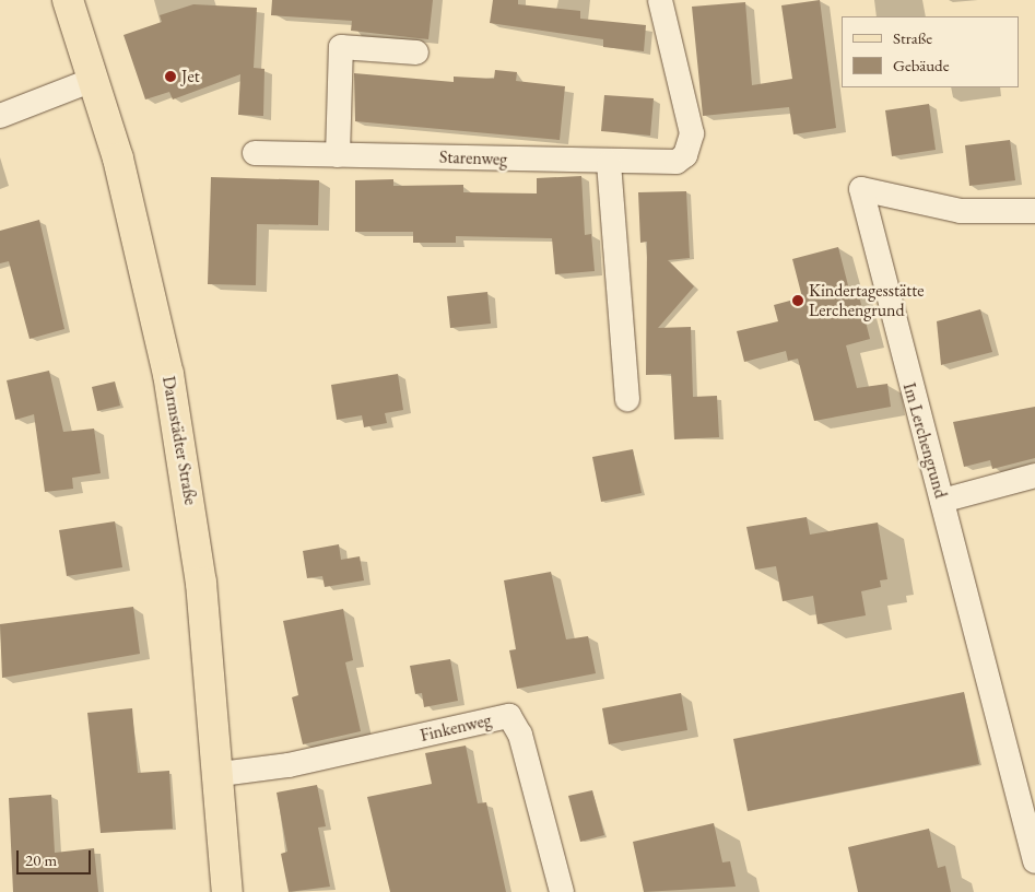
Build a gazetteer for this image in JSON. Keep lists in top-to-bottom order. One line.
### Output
{"streets":{"main road":["Darmstädter Straße"],"street":["Starenweg","Im Lerchengrund","Finkenweg"]},"crossings":[["Darmstädter Straße","Finkenweg"]],"places":["Jet","Kindertagesstätte Lerchengrund"],"legend":["Straße","Gebäude"],"scale_bar":"20 m"}
